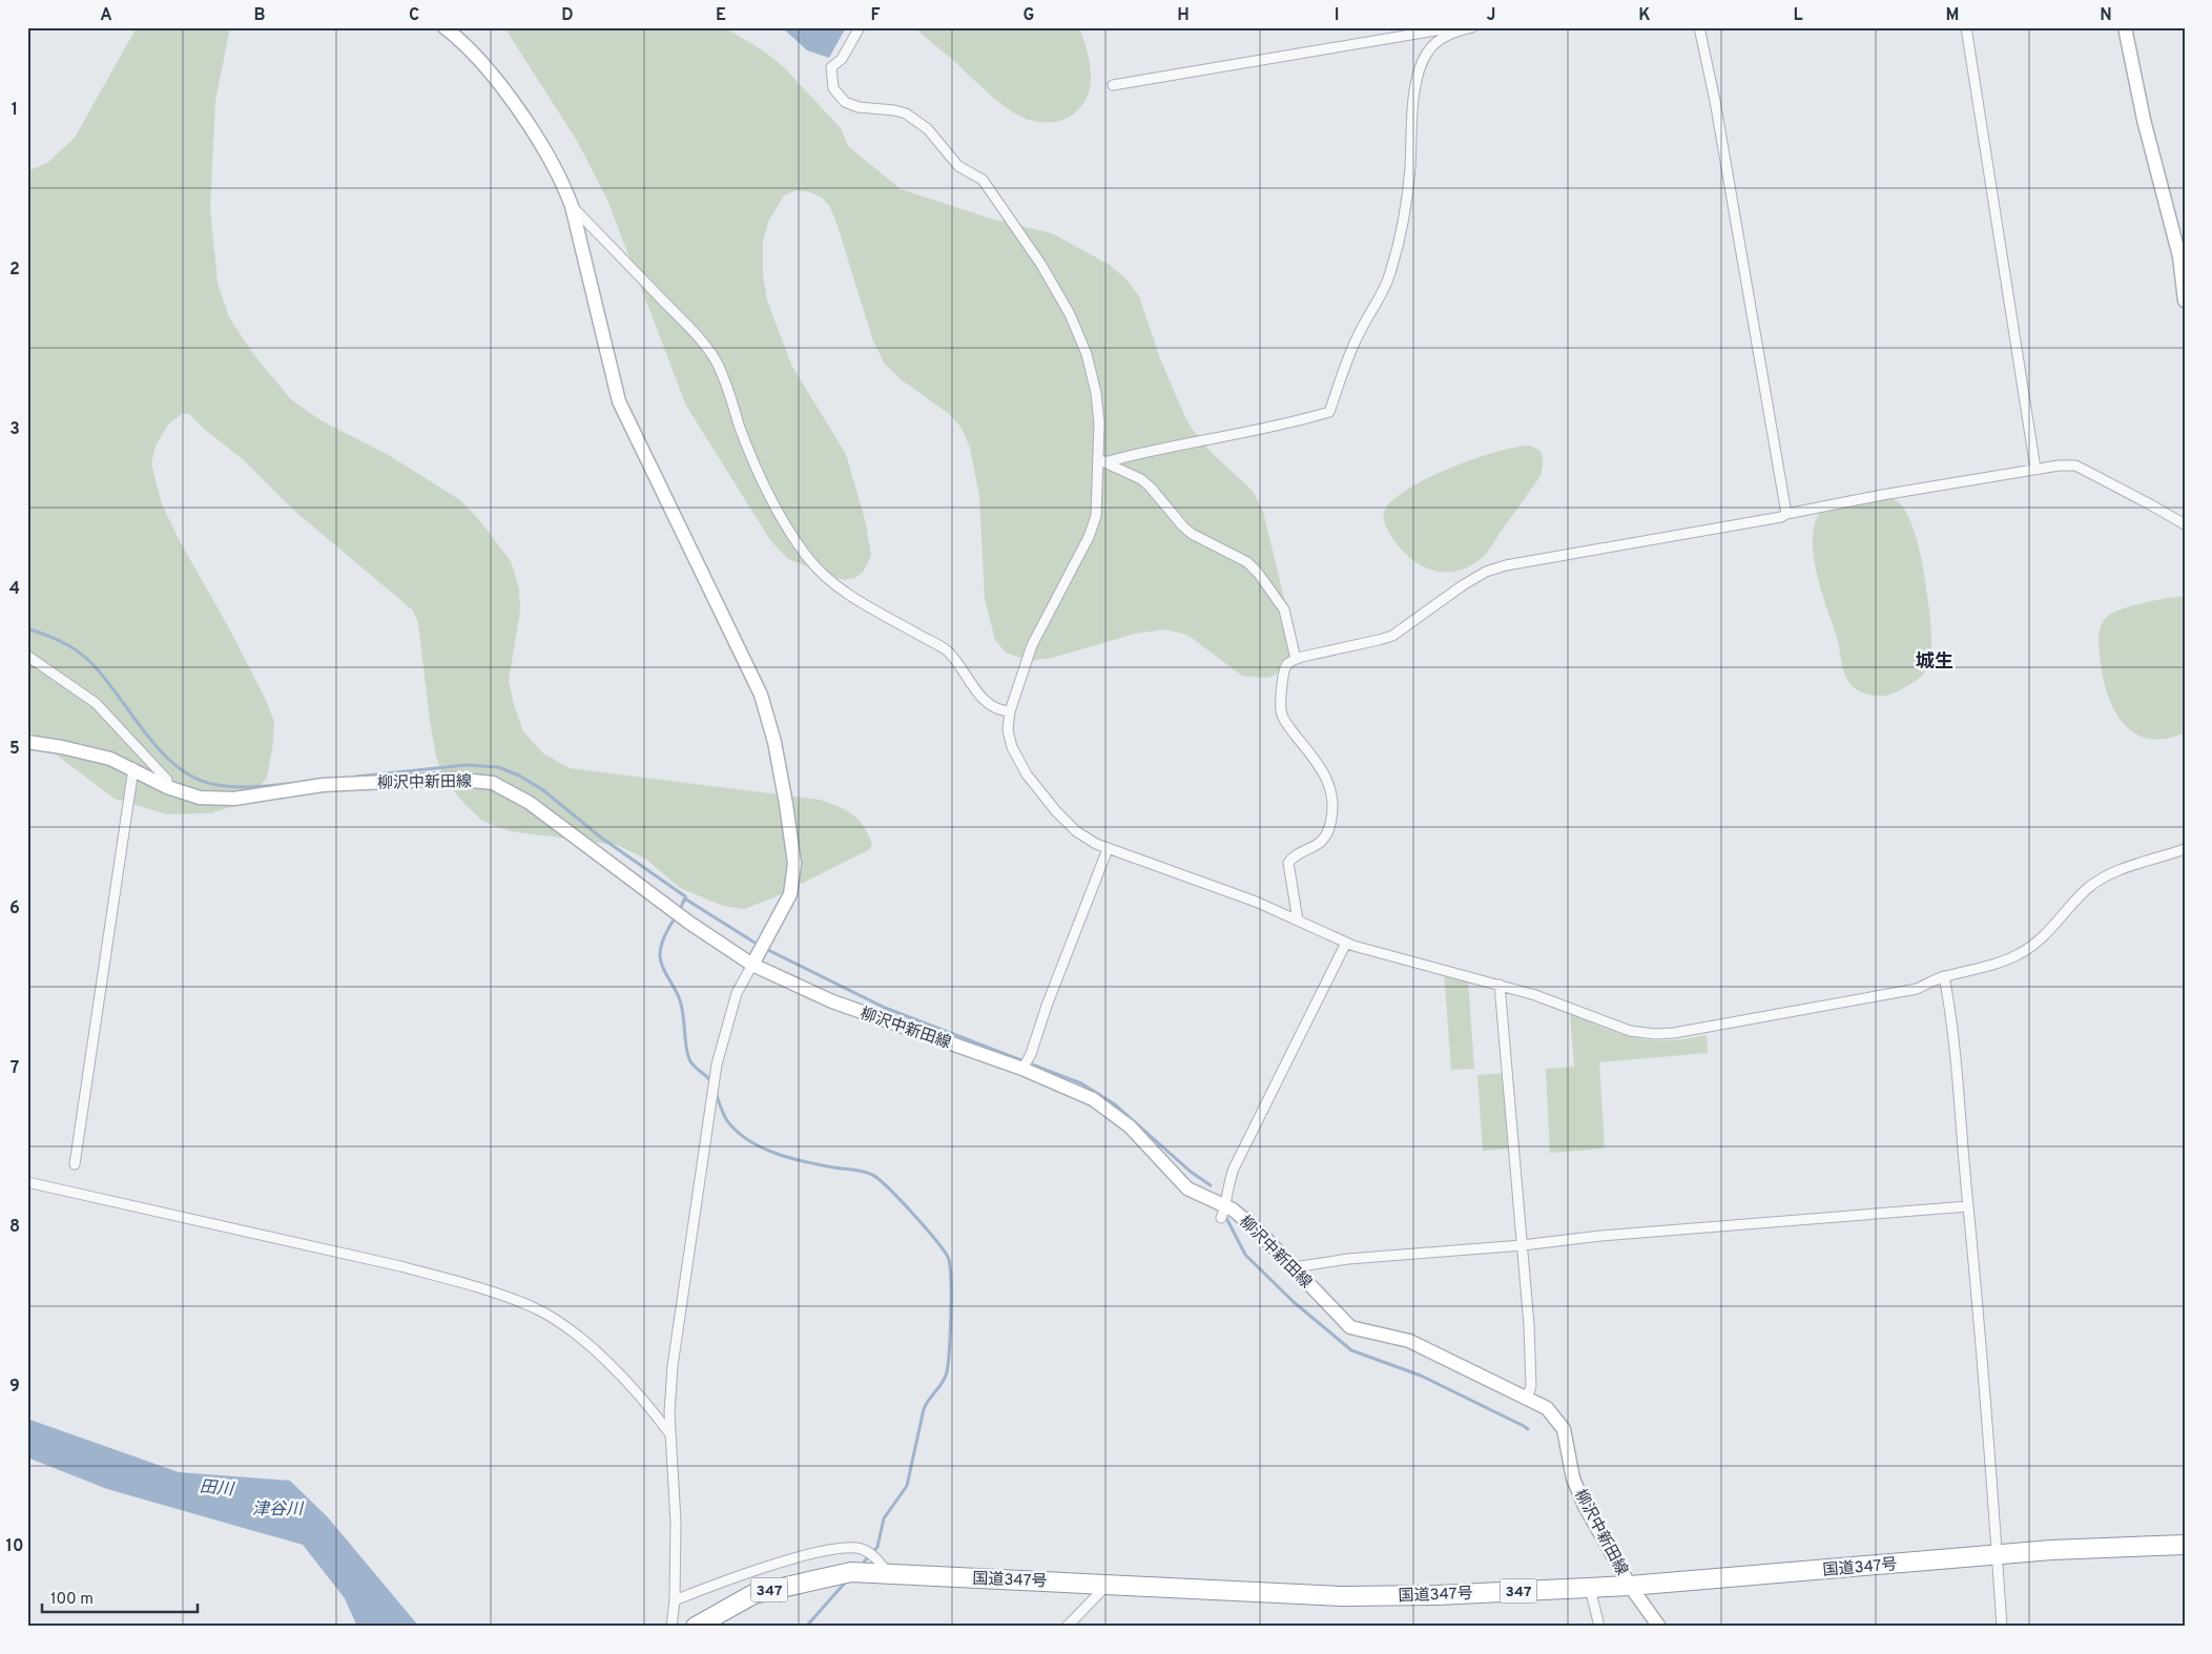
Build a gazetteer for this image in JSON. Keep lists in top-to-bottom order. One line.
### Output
{"streets":{"highway":["国道347号","347"],"main road":["柳沢中新田線"]},"crossings":[["柳沢中新田線","国道347号"]],"districts":["城生"],"water":["田川","津谷川"],"scale_bar":"100 m","grid":{"columns":["A","B","C","D","E","F","G","H","I","J","K","L","M","N"],"rows":["1","2","3","4","5","6","7","8","9","10"]}}
